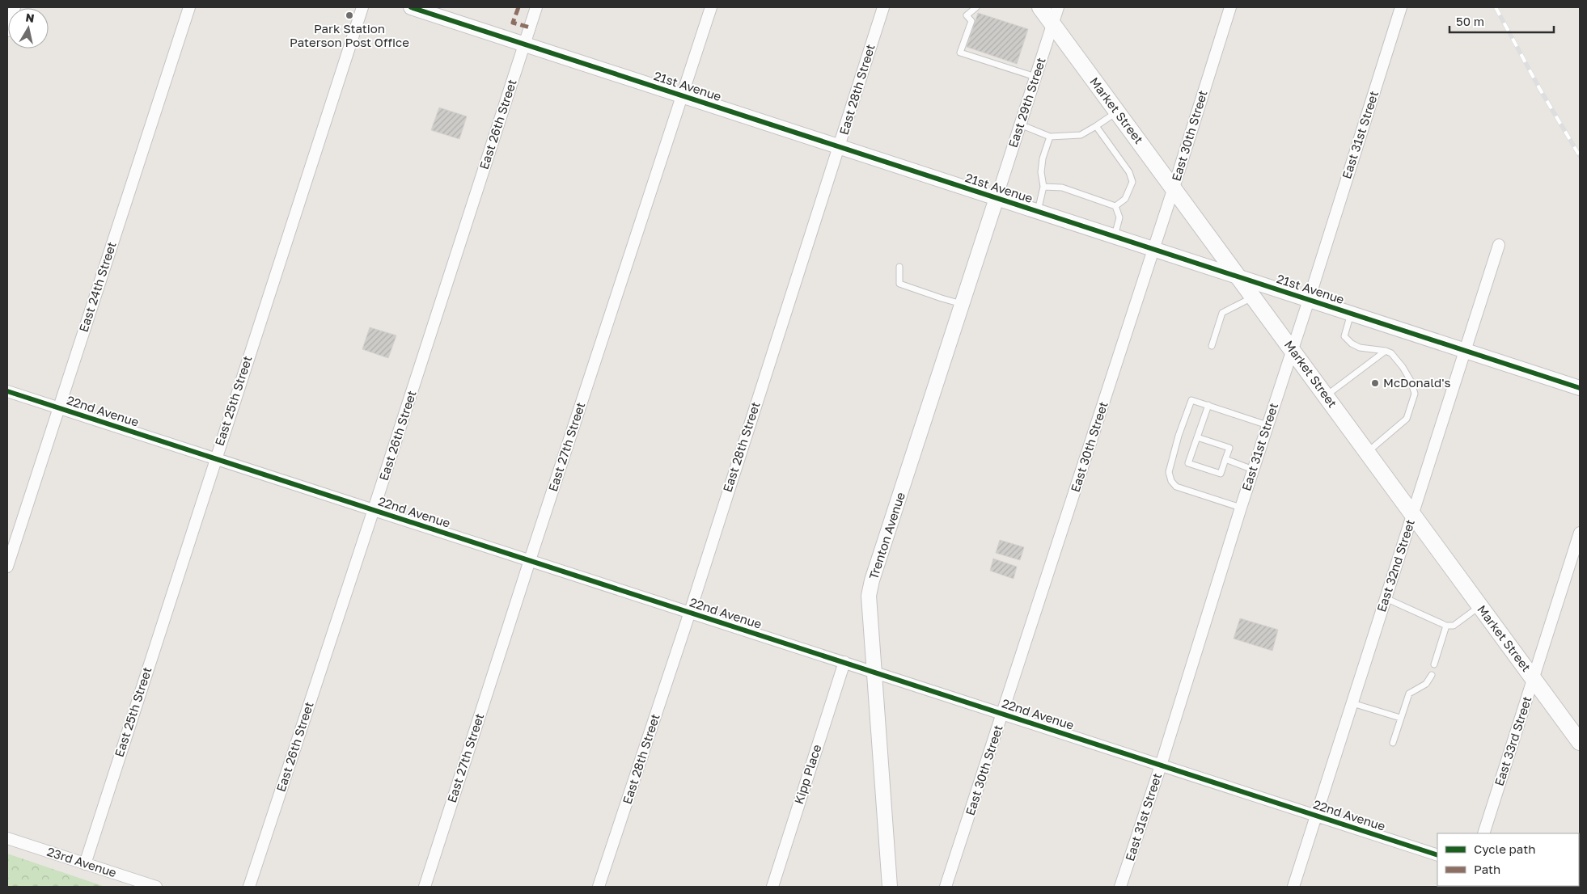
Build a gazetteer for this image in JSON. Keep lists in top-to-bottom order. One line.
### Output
{"streets":{"main road":["Market Street"],"street":["21st Avenue","East 28th Street","East 29th Street","East 26th Street","East 31st Street","East 30th Street","East 24th Street","East 25th Street","22nd Avenue","East 27th Street","Trenton Avenue","East 32nd Street","East 33rd Street","Kipp Place","23rd Avenue"]},"crossings":[["21st Avenue","East 28th Street"],["21st Avenue","East 29th Street"],["21st Avenue","Market Street"],["21st Avenue","East 26th Street"],["21st Avenue","East 31st Street"],["21st Avenue","East 30th Street"],["21st Avenue","East 27th Street"],["21st Avenue","Trenton Avenue"],["21st Avenue","East 32nd Street"],["East 28th Street","22nd Avenue"],["East 29th Street","Market Street"],["East 29th Street","Trenton Avenue"],["Market Street","East 31st Street"],["Market Street","East 30th Street"],["Market Street","East 32nd Street"],["Market Street","East 33rd Street"],["East 26th Street","22nd Avenue"],["East 31st Street","22nd Avenue"],["East 30th Street","22nd Avenue"],["East 24th Street","22nd Avenue"],["East 25th Street","22nd Avenue"],["East 25th Street","23rd Avenue"],["22nd Avenue","East 27th Street"],["22nd Avenue","Trenton Avenue"],["22nd Avenue","East 32nd Street"],["22nd Avenue","Kipp Place"]],"places":["Park Station Paterson Post Office","McDonald's"],"legend":["Cycle path","Path"],"scale_bar":"50 m","north":"top"}
